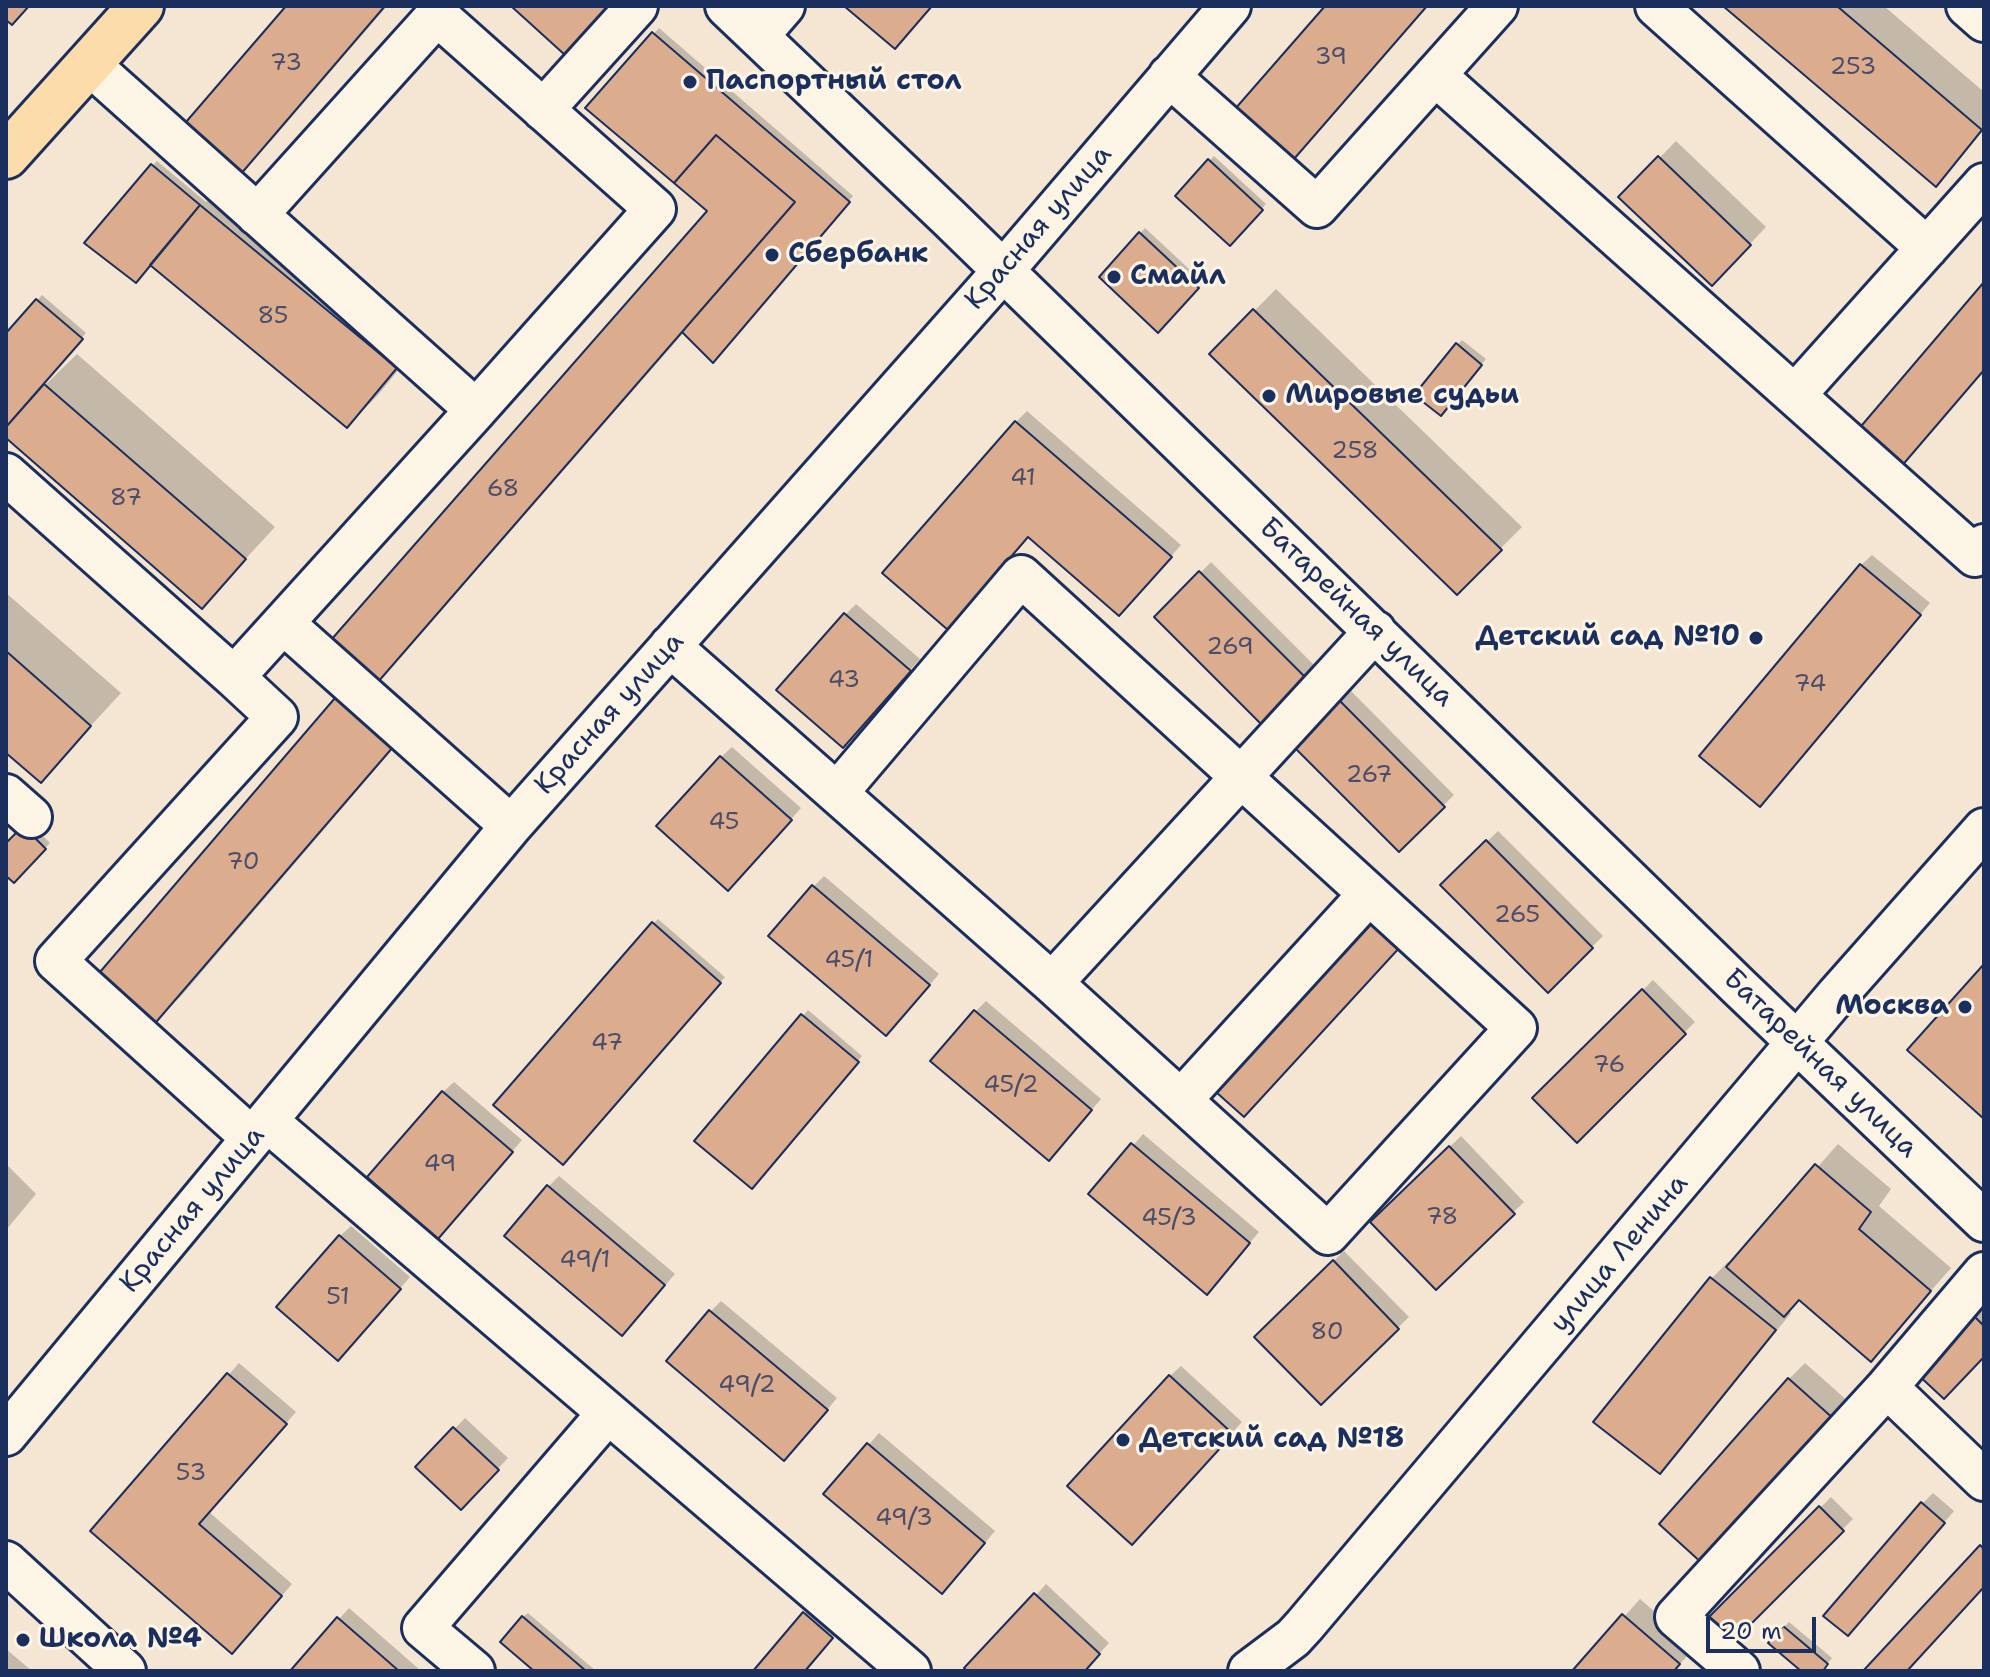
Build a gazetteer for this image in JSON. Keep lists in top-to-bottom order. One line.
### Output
{"streets":{"street":["Красная улица","Батарейная улица","улица Ленина"]},"crossings":[["Красная улица","Батарейная улица"],["Батарейная улица","улица Ленина"]],"places":["Паспортный стол","Сбербанк","Смайл","Мировые судьи","Детский сад №10","Москва","Детский сад №18","Школа №4"],"house_numbers":["39","73","253","85","258","41","68","87","269","43","74","267","45","70","265","45/1","47","76","45/2","49","78","45/3","49/1","51","80","49/2","53","49/3"],"scale_bar":"20 m"}
